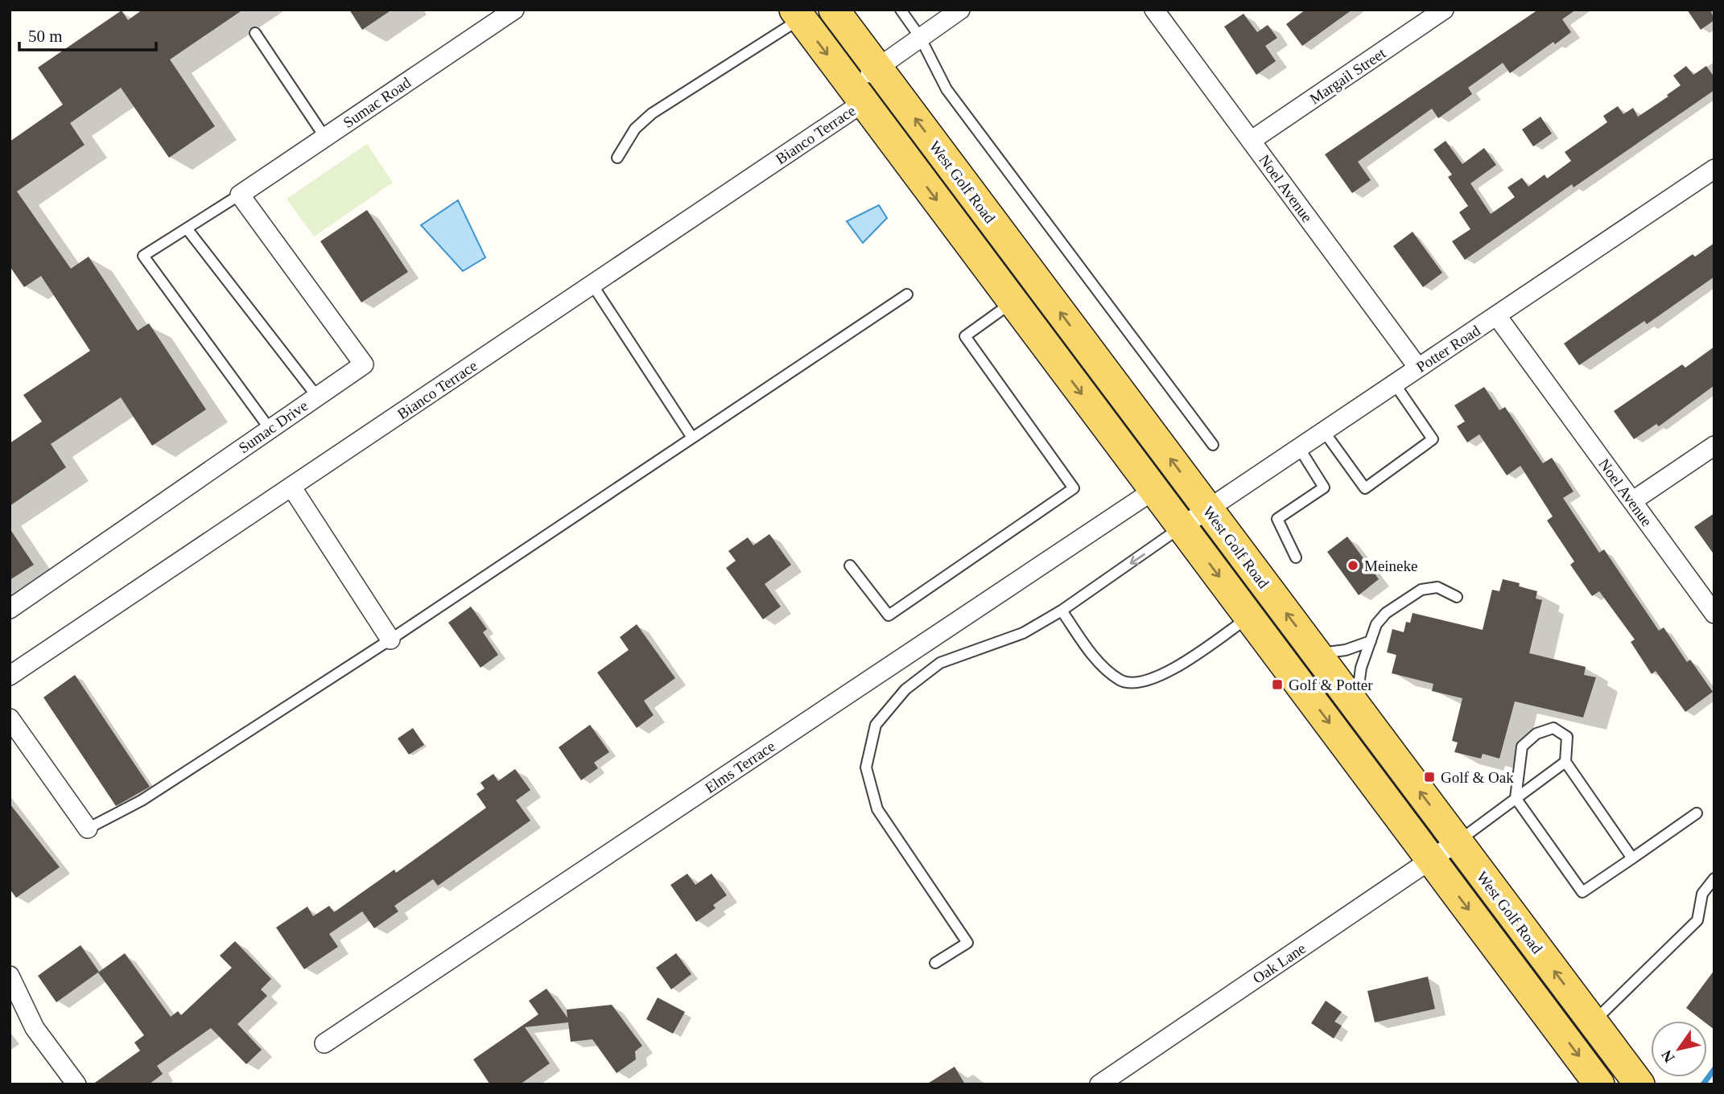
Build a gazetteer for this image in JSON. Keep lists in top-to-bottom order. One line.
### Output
{"streets":{"main road":["West Golf Road"],"street":["Margail Street","Sumac Road","Bianco Terrace","Noel Avenue","Potter Road","Sumac Drive","Elms Terrace","Oak Lane"]},"crossings":[["Margail Street","Noel Avenue"],["Sumac Road","Sumac Drive"],["Bianco Terrace","West Golf Road"],["West Golf Road","Potter Road"],["West Golf Road","Elms Terrace"],["West Golf Road","Oak Lane"],["Noel Avenue","Potter Road"]],"places":{"other":["Meineke"],"transit":["Golf & Potter","Golf & Oak"]},"scale_bar":"50 m","north":"bottom left"}
